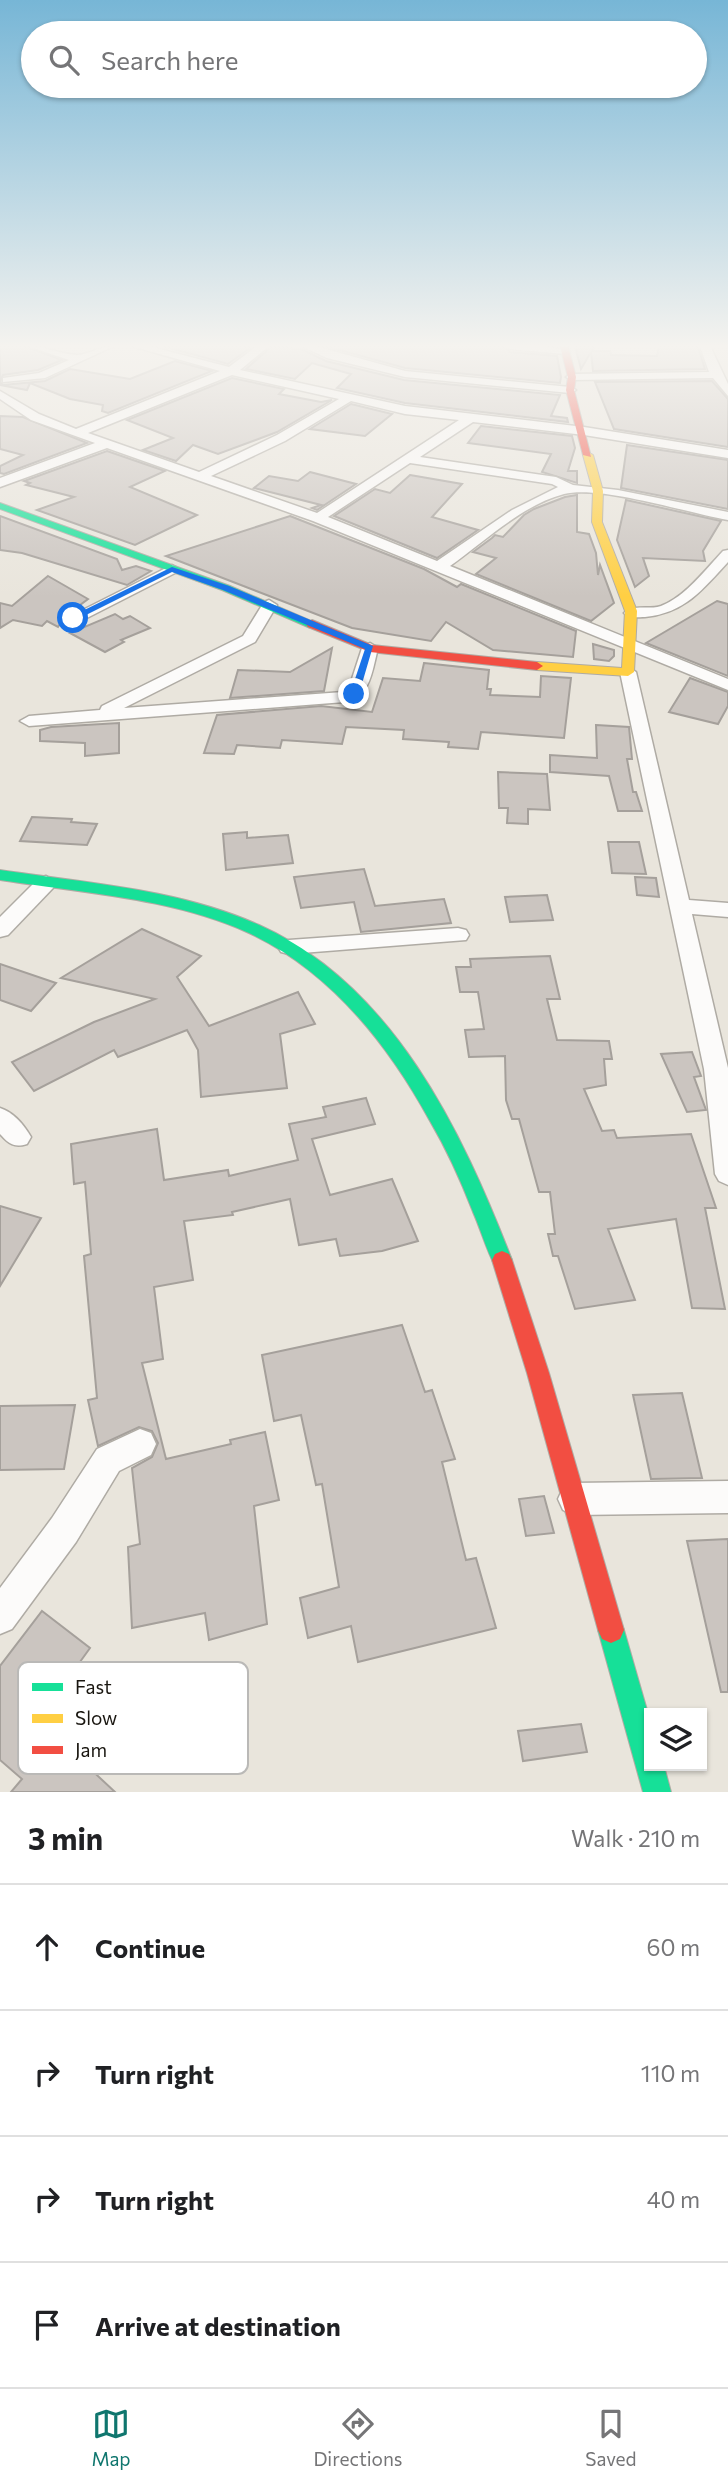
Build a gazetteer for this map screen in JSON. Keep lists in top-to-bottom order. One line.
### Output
{"legend":["Fast","Slow","Jam"],"page":{"search":"Search here","heading":["3 min","Walk · 210 m"],"list":[["Continue","60 m"],["Turn right","110 m"],["Turn right","40 m"],"Arrive at destination"],"nav":["Map","Directions","Saved"]}}
